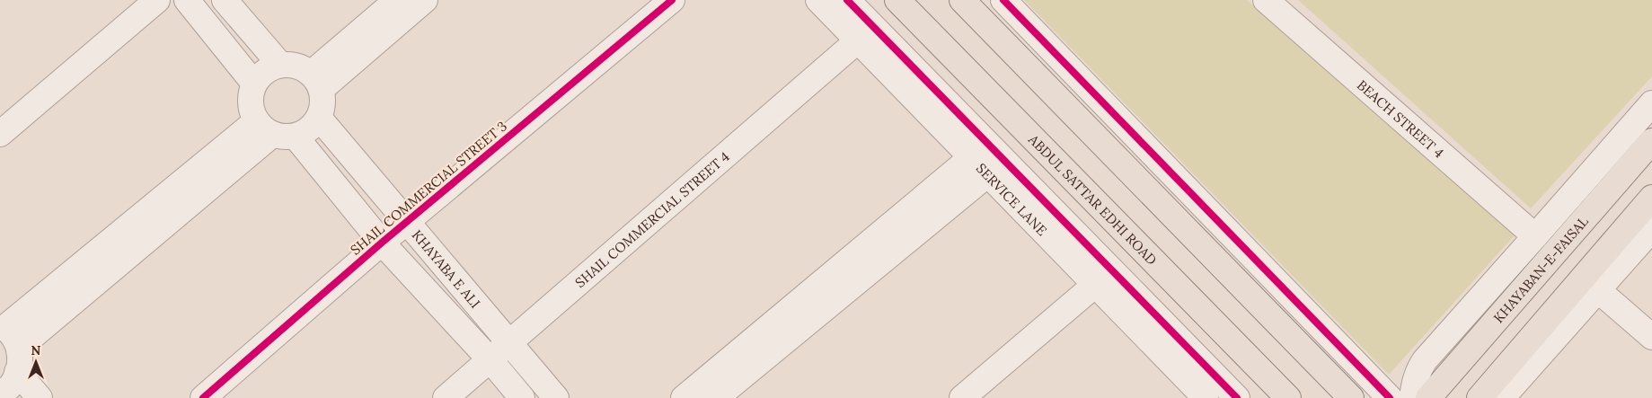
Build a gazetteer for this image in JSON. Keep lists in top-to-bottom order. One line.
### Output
{"streets":{"main road":["ABDUL SATTAR EDHI ROAD","KHAYABAN-E-FAISAL"],"street":["BEACH STREET 4","SHAIL COMMERCIAL STREET 3","SERVICE LANE","SHAIL COMMERCIAL STREET 4","KHAYABA E ALI"]},"crossings":[["SHAIL COMMERCIAL STREET 3","KHAYABA E ALI"],["SERVICE LANE","SHAIL COMMERCIAL STREET 4"],["SHAIL COMMERCIAL STREET 4","KHAYABA E ALI"]],"north":"top"}
